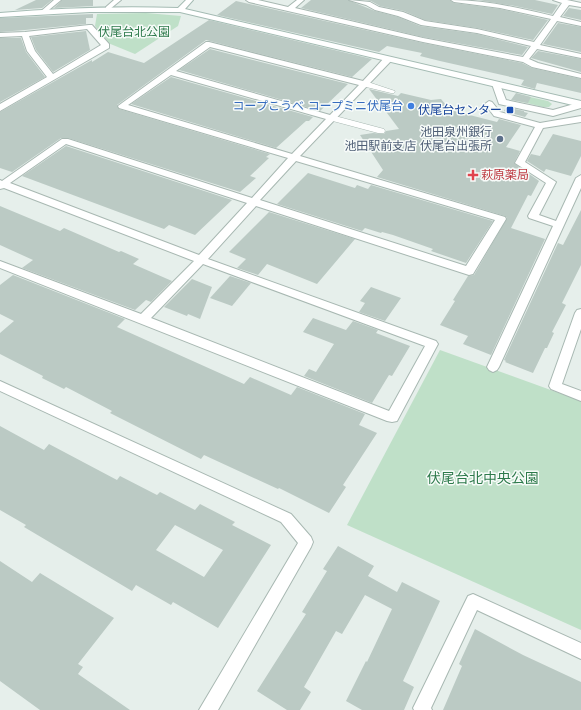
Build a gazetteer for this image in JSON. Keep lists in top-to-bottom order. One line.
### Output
{"parks":["伏尾台北公園","伏尾台北中央公園"],"places":{"other":["コープこうべ コープミニ伏尾台","池田泉州銀行 池田駅前支店 伏尾台出張所"],"transit":["伏尾台センター"],"health":["萩原薬局"]}}
